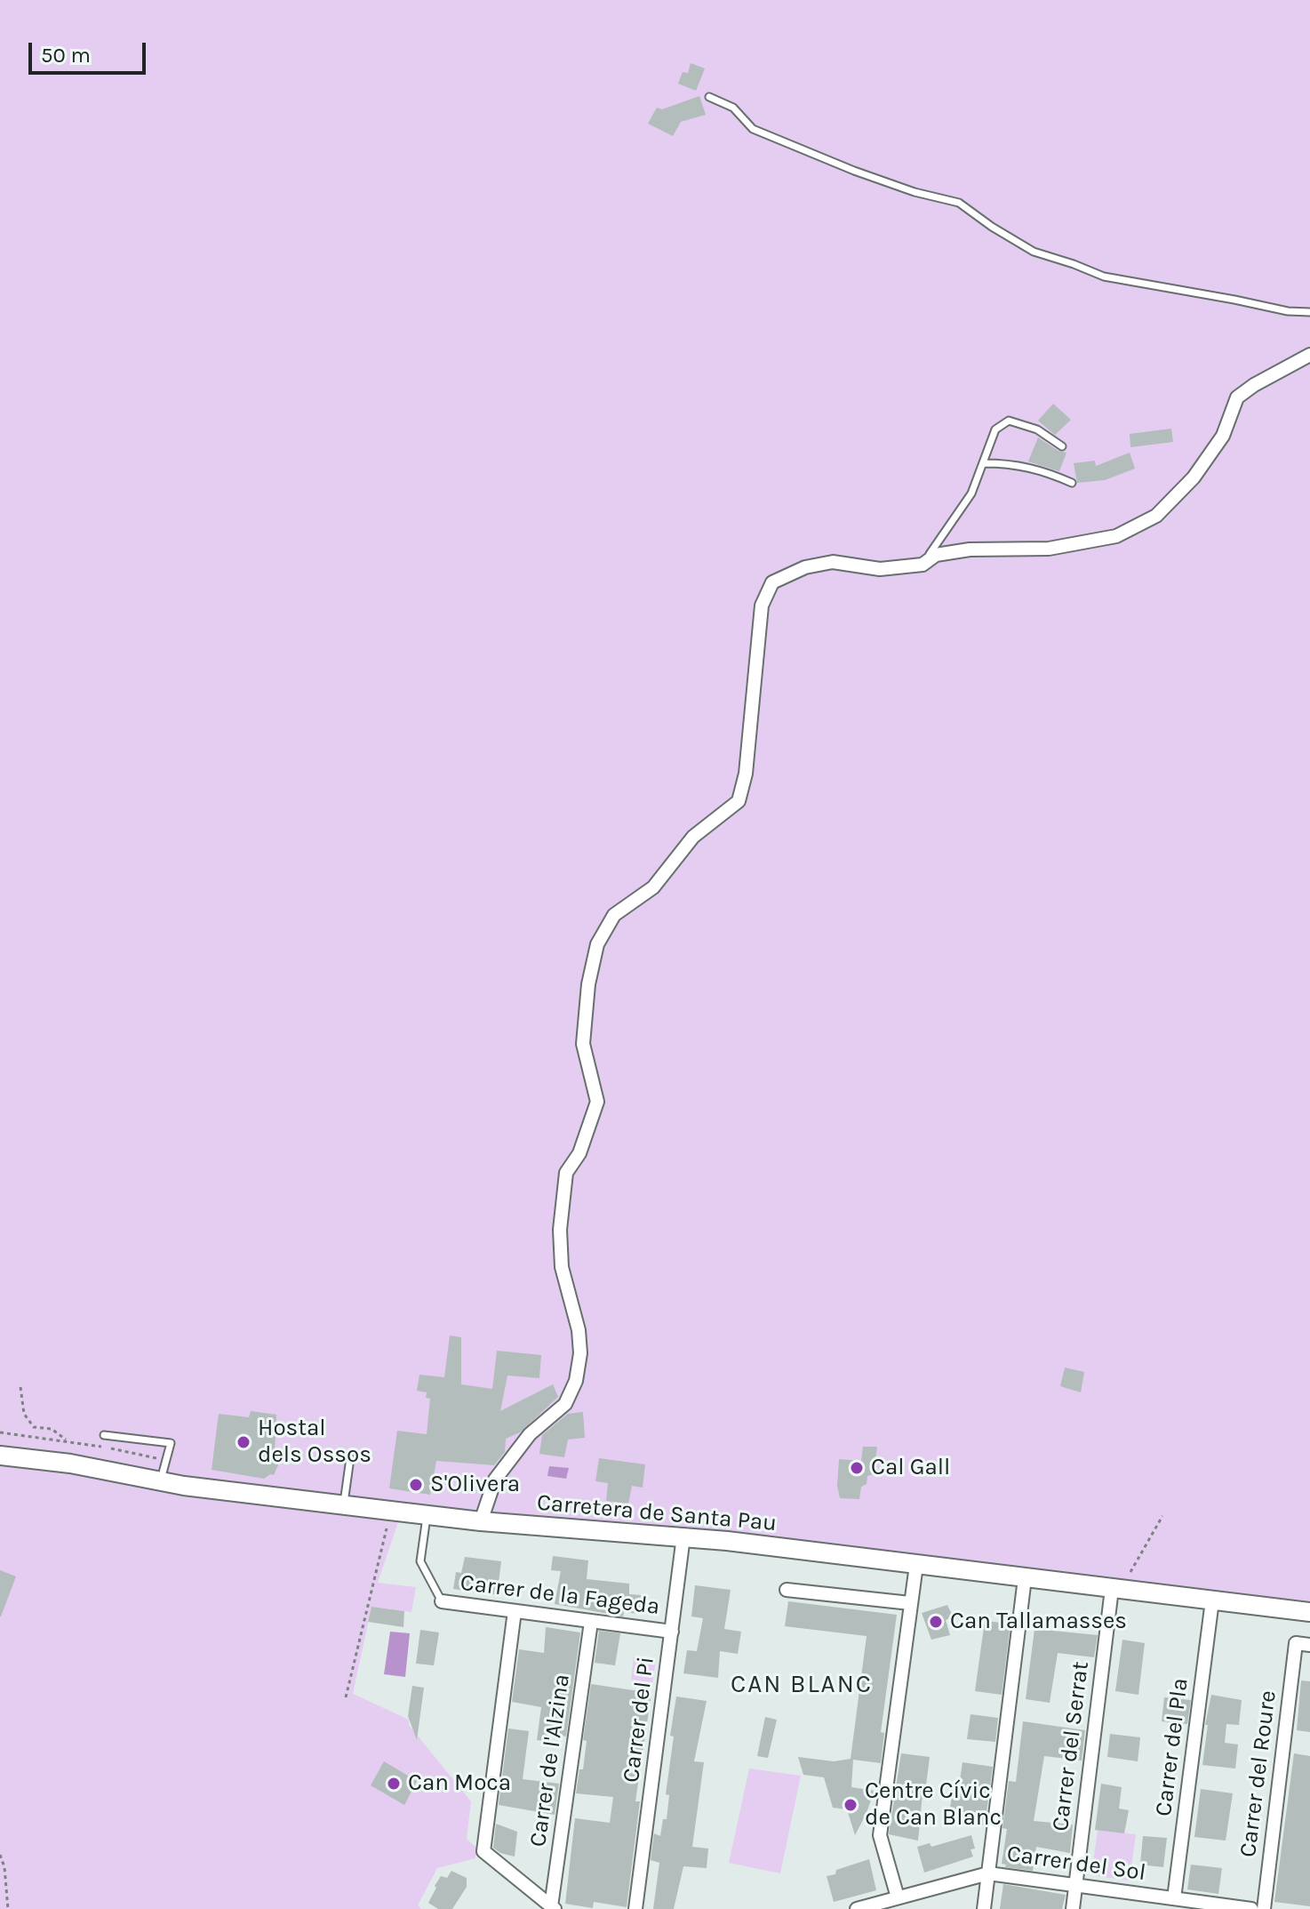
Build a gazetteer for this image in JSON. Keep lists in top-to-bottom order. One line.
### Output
{"streets":{"main road":["Carretera de Santa Pau"],"street":["Carrer de la Fageda","Carrer del Pi","Carrer del Serrat","Carrer del Pla","Carrer de l'Alzina","Carrer del Roure","Carrer del Sol"]},"crossings":[["Carretera de Santa Pau","Carrer del Pi"],["Carretera de Santa Pau","Carrer del Serrat"],["Carretera de Santa Pau","Carrer del Pla"],["Carrer de la Fageda","Carrer del Pi"],["Carrer de la Fageda","Carrer de l'Alzina"],["Carrer del Serrat","Carrer del Sol"],["Carrer del Pla","Carrer del Sol"]],"districts":["CAN BLANC"],"places":["Hostal dels Ossos","Cal Gall","S'Olivera","Can Tallamasses","Can Moca","Centre Cívic de Can Blanc"],"scale_bar":"50 m"}
